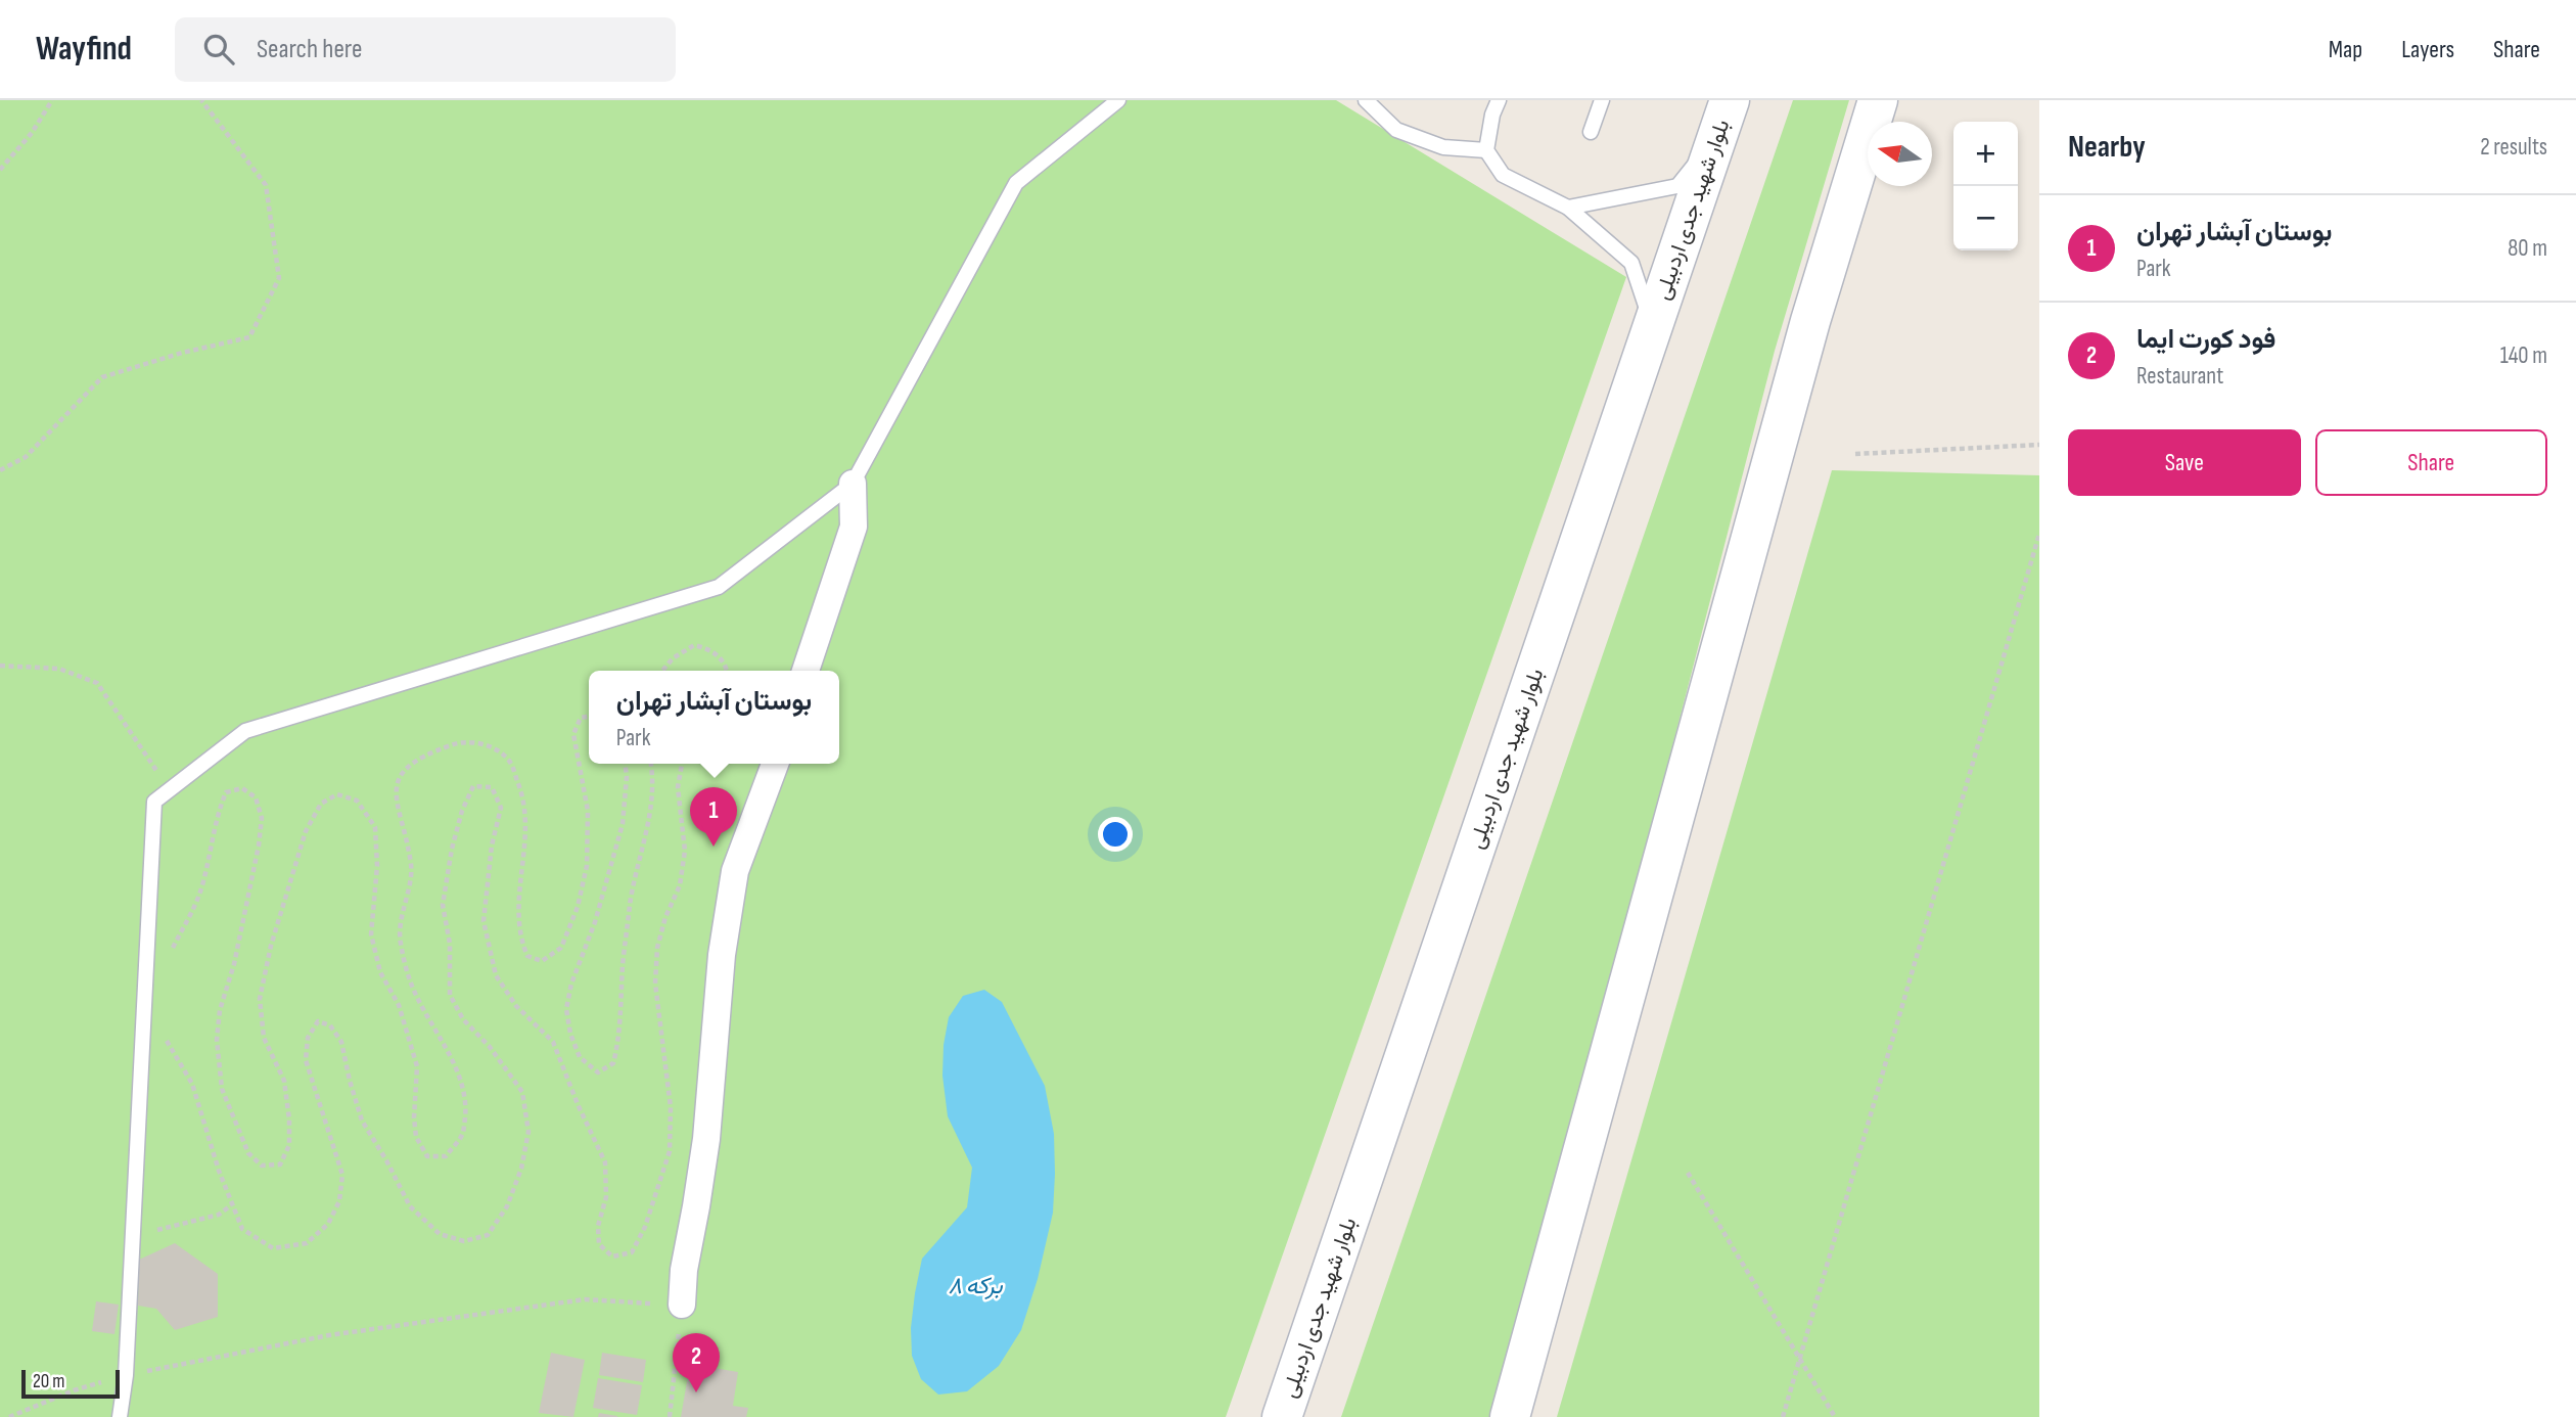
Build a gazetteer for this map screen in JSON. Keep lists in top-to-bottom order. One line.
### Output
{"streets":{"main road":["بلوار شهید جدی اردبیلی"]},"water":["برکه ۸"],"scale_bar":"20 m","north":"left","page":{"header":"Wayfind","search":"Search here","nav":["Map","Layers","Share"],"heading":["Nearby","2 results"],"map_buttons":["+","−"],"list":[{"mark":"1","name":"بوستان آبشار تهران","note":"Park","value":"80 m"},{"mark":"2","name":"فود کورت ایما","note":"Restaurant","value":"140 m"}],"buttons":["Save","Share"],"popup":["بوستان آبشار تهران","Park"],"pins":["1","2"],"scale":"20 m"}}
